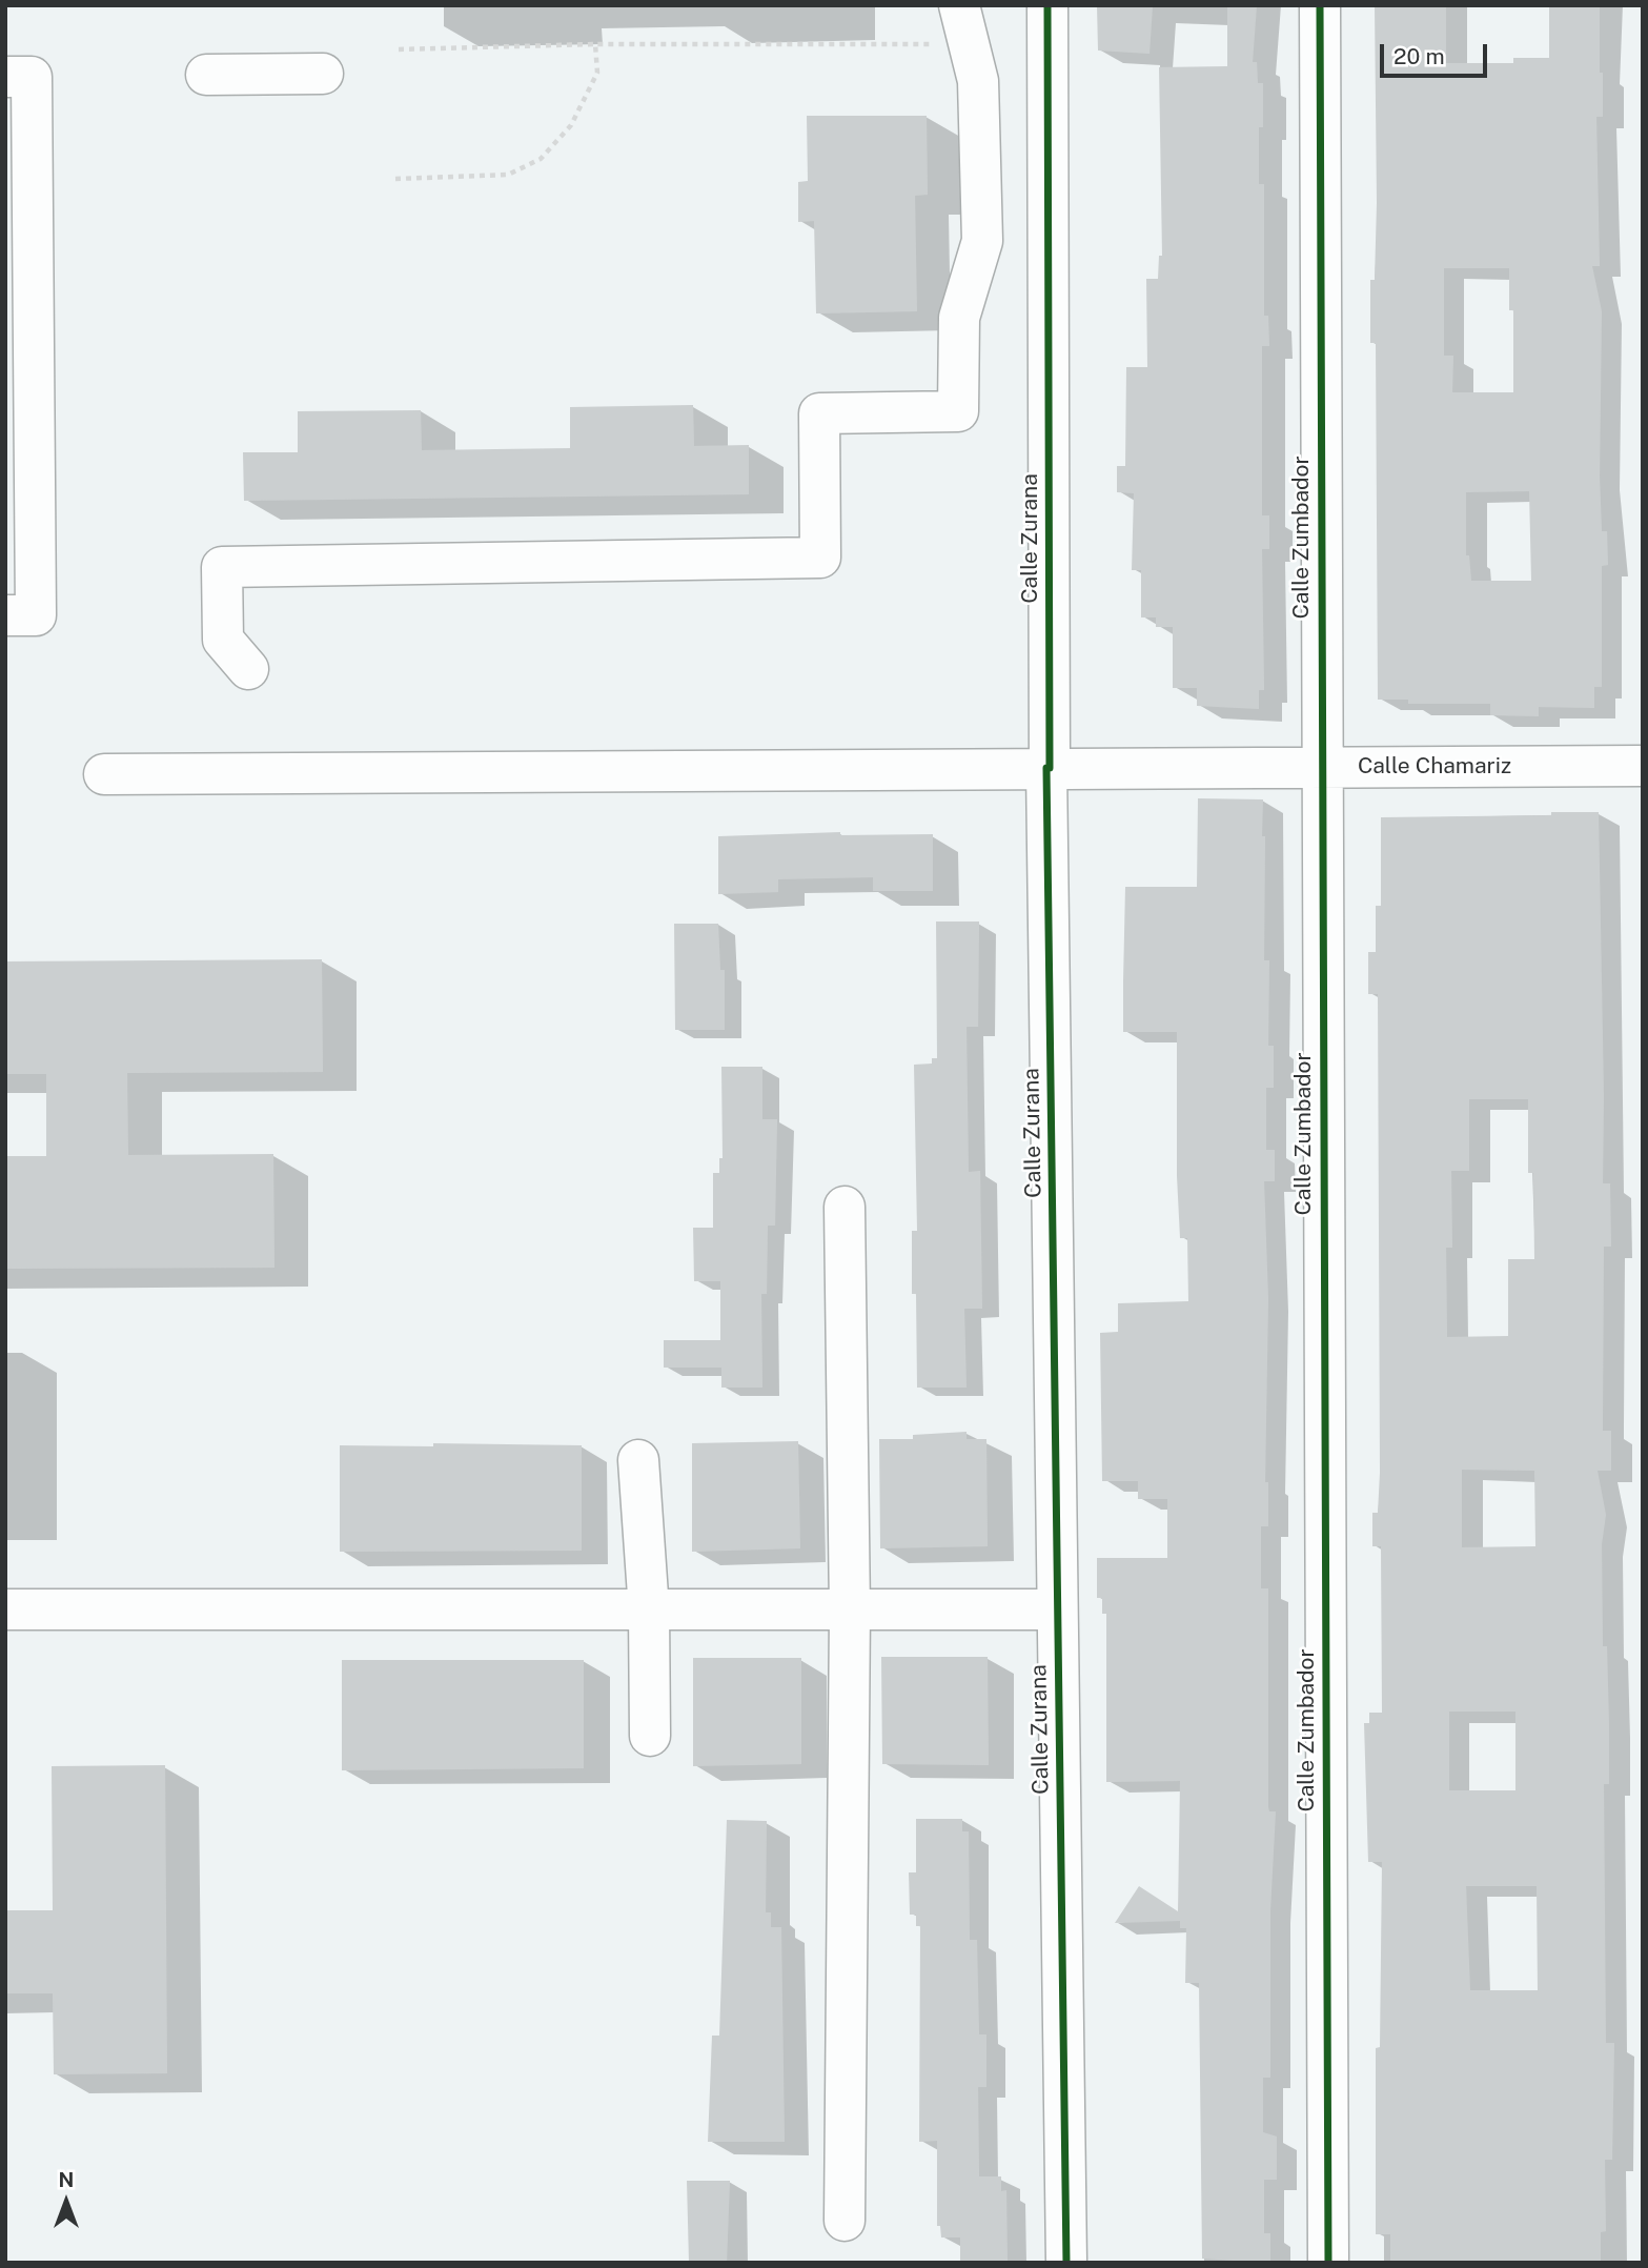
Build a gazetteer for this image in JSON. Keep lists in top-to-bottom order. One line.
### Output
{"streets":{"street":["Calle Zumbador","Calle Zurana","Calle Chamariz"]},"crossings":[["Calle Zumbador","Calle Chamariz"],["Calle Zurana","Calle Chamariz"]],"scale_bar":"20 m","north":"top"}
